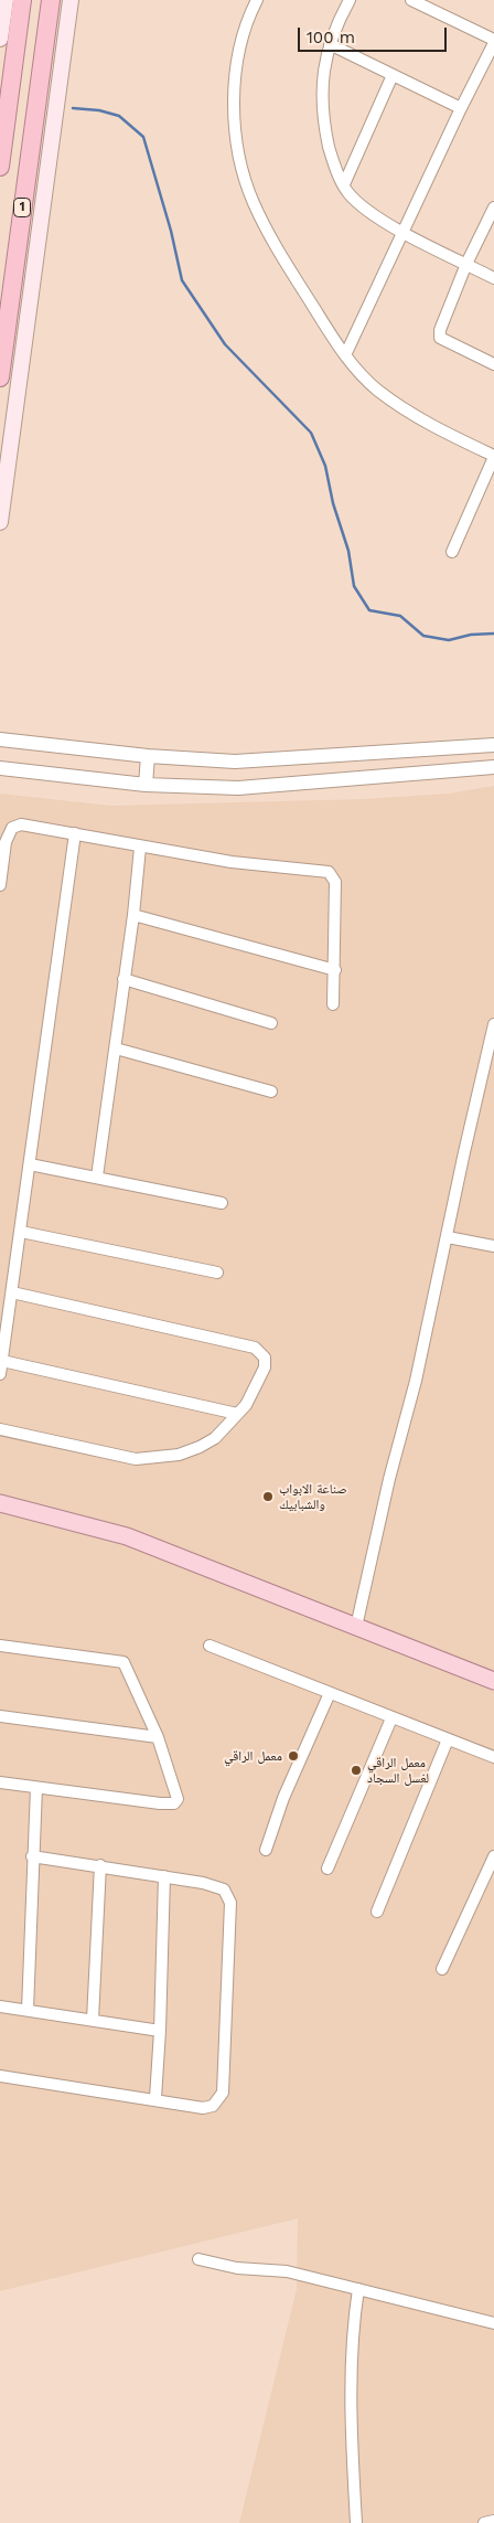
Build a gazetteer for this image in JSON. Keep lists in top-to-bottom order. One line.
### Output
{"streets":{"highway":["1"]},"places":["صناعة الابواب والشبابيك","معمل الراقي","معمل الراقي لغسل السجاد"],"scale_bar":"100 m"}
